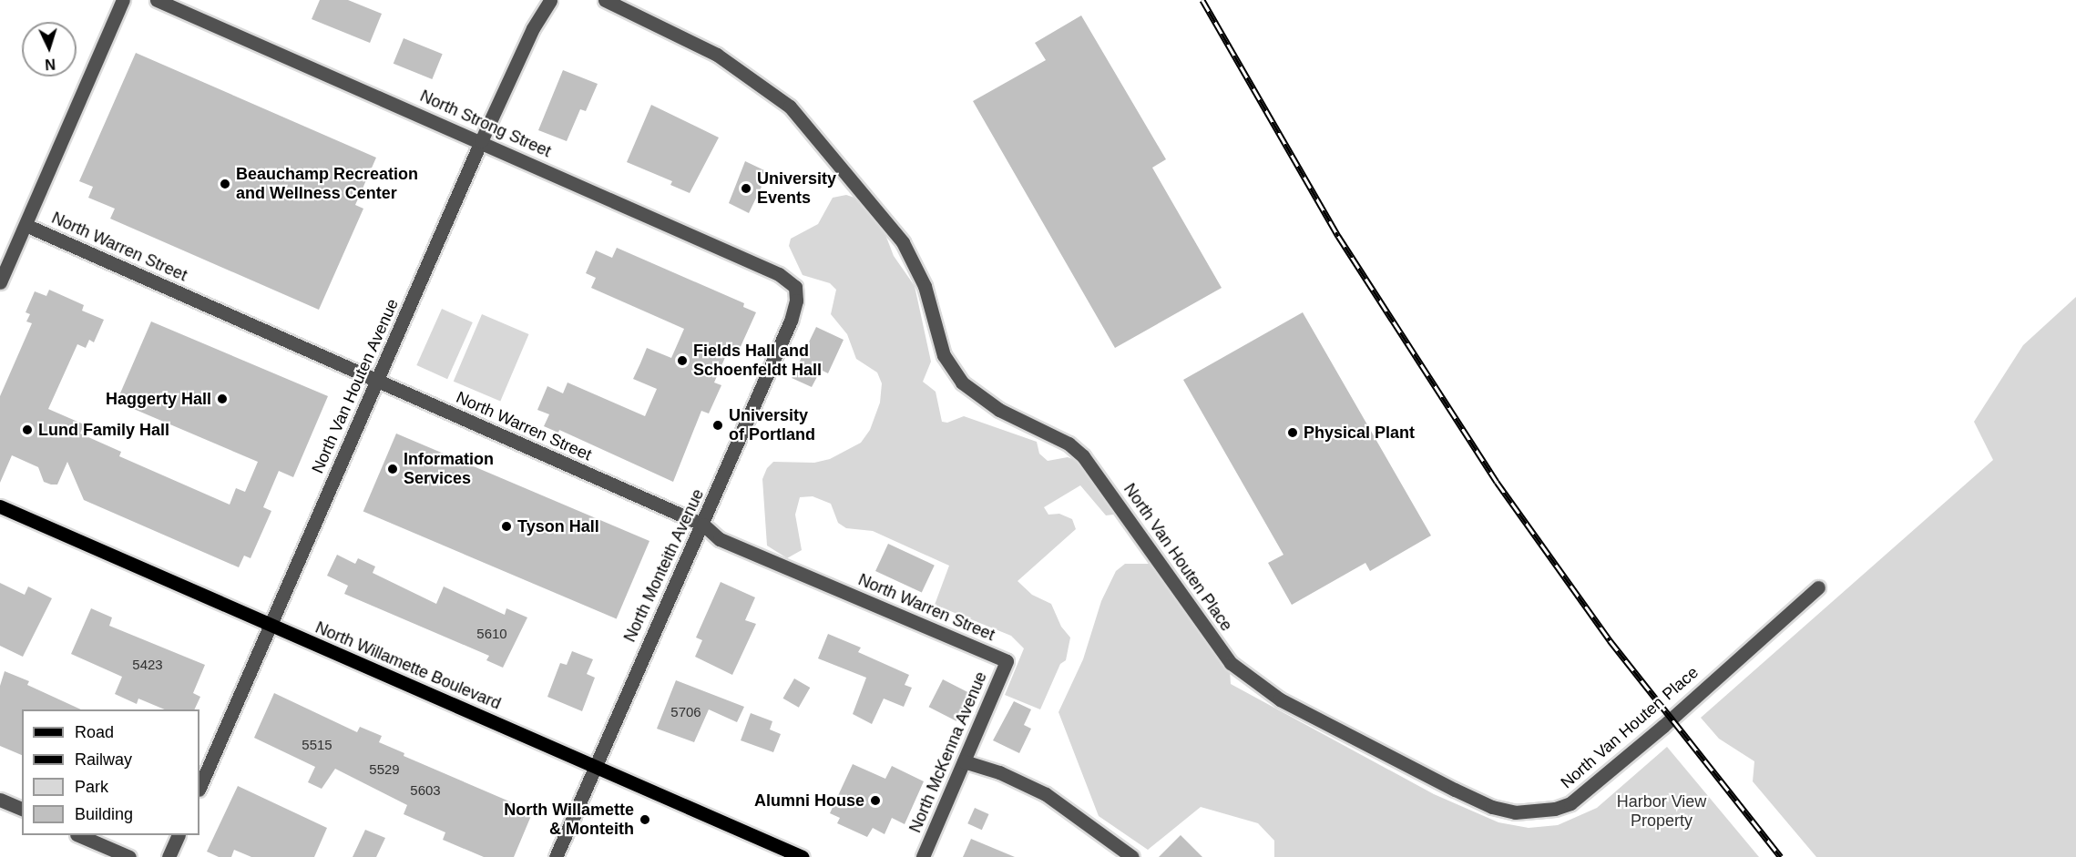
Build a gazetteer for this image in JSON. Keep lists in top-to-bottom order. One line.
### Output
{"streets":{"main road":["North Willamette Boulevard"],"street":["North Strong Street","North Warren Street","North Van Houten Avenue","North Van Houten Place","North Monteith Avenue","North McKenna Avenue"]},"crossings":[["North Strong Street","North Van Houten Avenue"],["North Strong Street","North Monteith Avenue"],["North Warren Street","North Van Houten Avenue"],["North Warren Street","North Monteith Avenue"],["North Warren Street","North McKenna Avenue"],["North Van Houten Avenue","North Willamette Boulevard"],["North Monteith Avenue","North Willamette Boulevard"]],"parks":["Harbor View Property"],"places":["Beauchamp Recreation and Wellness Center","University Events","Fields Hall and Schoenfeldt Hall","Haggerty Hall","University of Portland","Lund Family Hall","Physical Plant","Information Services","Tyson Hall","Alumni House","North Willamette & Monteith"],"house_numbers":["5610","5423","5706","5515","5529","5603"],"legend":["Road","Railway","Park","Building"],"north":"bottom"}
